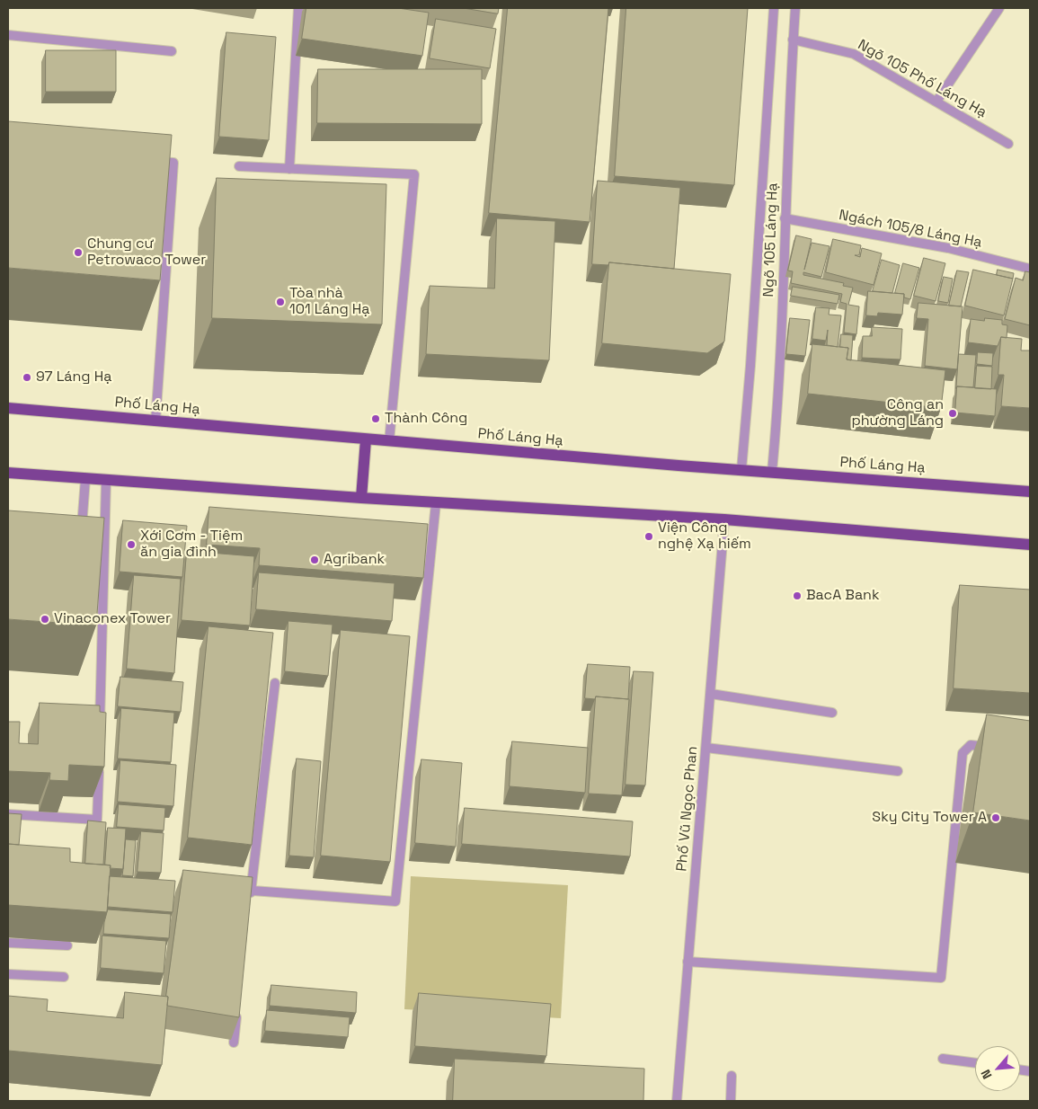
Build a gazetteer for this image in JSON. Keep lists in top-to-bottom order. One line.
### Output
{"streets":{"main road":["Phố Láng Hạ"],"street":["Ngõ 105 Phố Láng Hạ","Ngách 105/8 Láng Hạ","Ngõ 105 Láng Hạ","Phố Vũ Ngọc Phan"]},"crossings":[["Ngõ 105 Phố Láng Hạ","Ngõ 105 Láng Hạ"],["Ngách 105/8 Láng Hạ","Ngõ 105 Láng Hạ"],["Ngõ 105 Láng Hạ","Phố Láng Hạ"]],"places":["Chung cư Petrowaco Tower","Tòa nhà 101 Láng Hạ","97 Láng Hạ","Công an phường Láng","Thành Công","Viện Công nghệ Xạ hiếm","Xới Cơm - Tiệm ăn gia đình","Agribank","BacA Bank","Vinaconex Tower","Sky City Tower A"],"north":"bottom left"}
